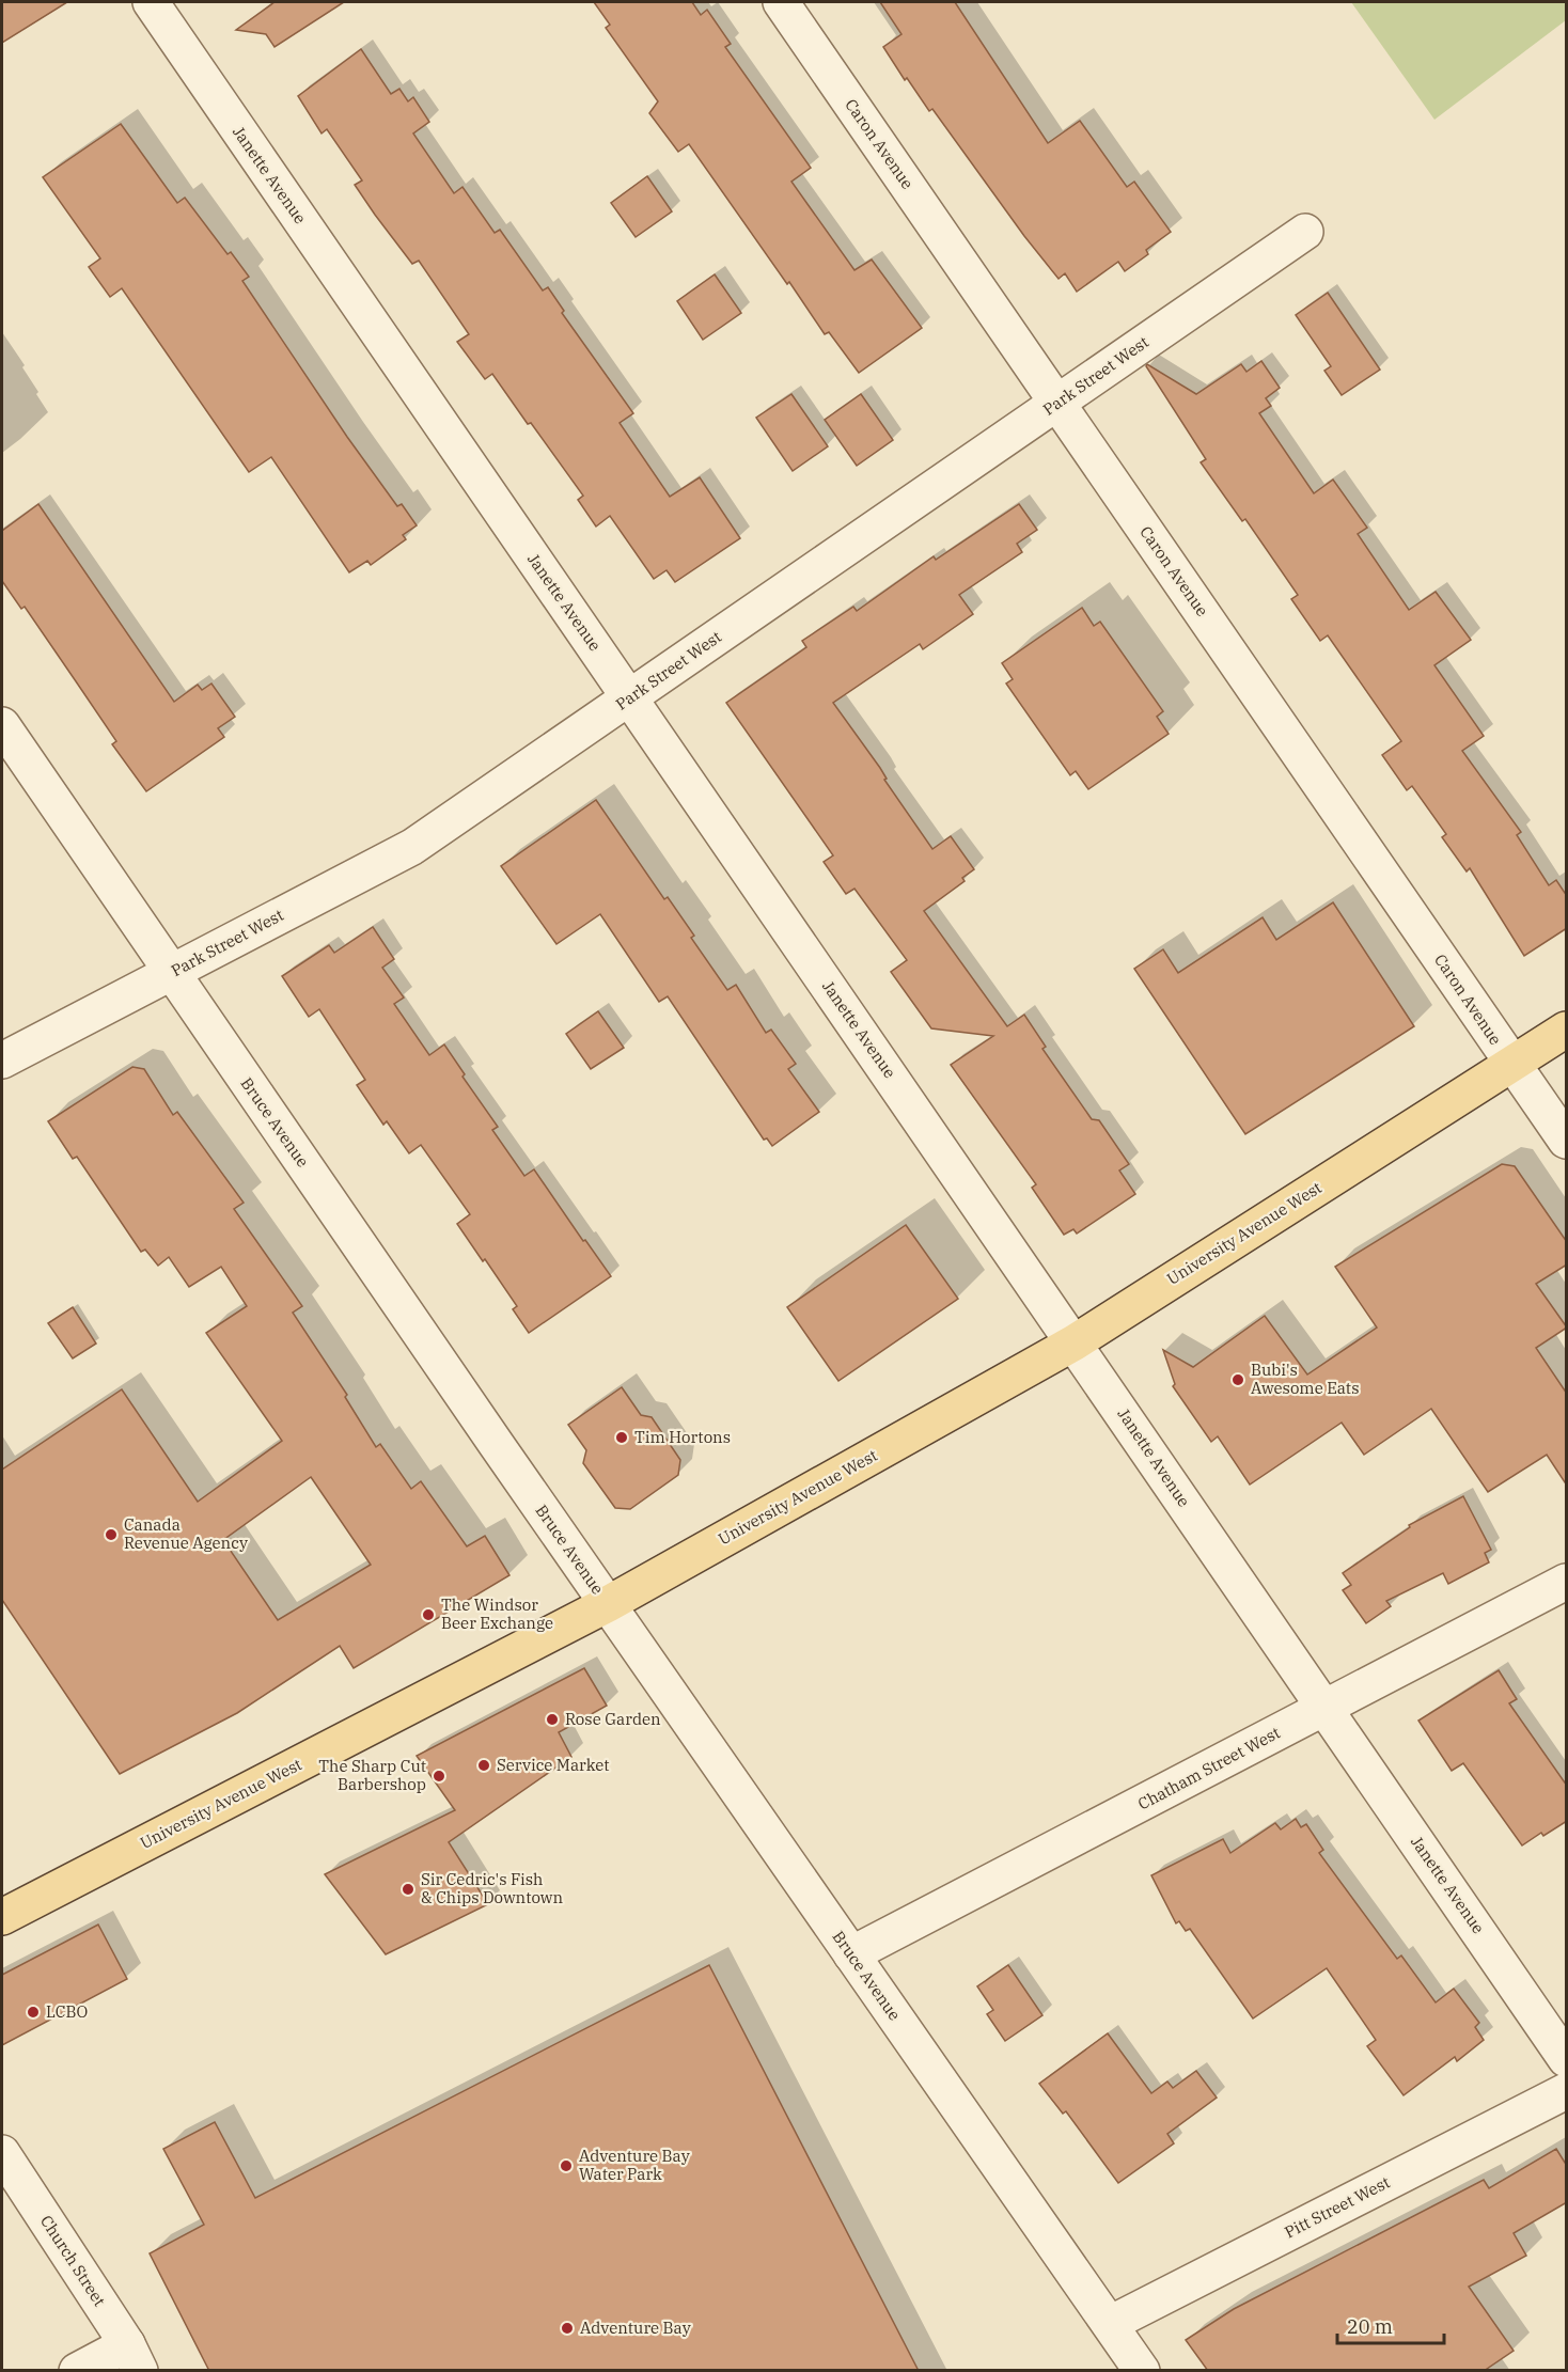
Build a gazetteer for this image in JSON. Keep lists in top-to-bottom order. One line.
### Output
{"streets":{"main road":["University Avenue West"],"street":["Caron Avenue","Janette Avenue","Park Street West","Bruce Avenue","Chatham Street West","Pitt Street West","Church Street"]},"crossings":[["Caron Avenue","Park Street West"],["Caron Avenue","University Avenue West"],["Janette Avenue","Park Street West"],["Janette Avenue","University Avenue West"],["Janette Avenue","Chatham Street West"],["Park Street West","Bruce Avenue"],["Bruce Avenue","University Avenue West"],["Bruce Avenue","Chatham Street West"],["Bruce Avenue","Pitt Street West"]],"places":["Bubi's Awesome Eats","Tim Hortons","Canada Revenue Agency","The Windsor Beer Exchange","Rose Garden","Service Market","The Sharp Cut Barbershop","Sir Cedric's Fish & Chips Downtown","LCBO","Adventure Bay Water Park","Adventure Bay"],"scale_bar":"20 m"}
